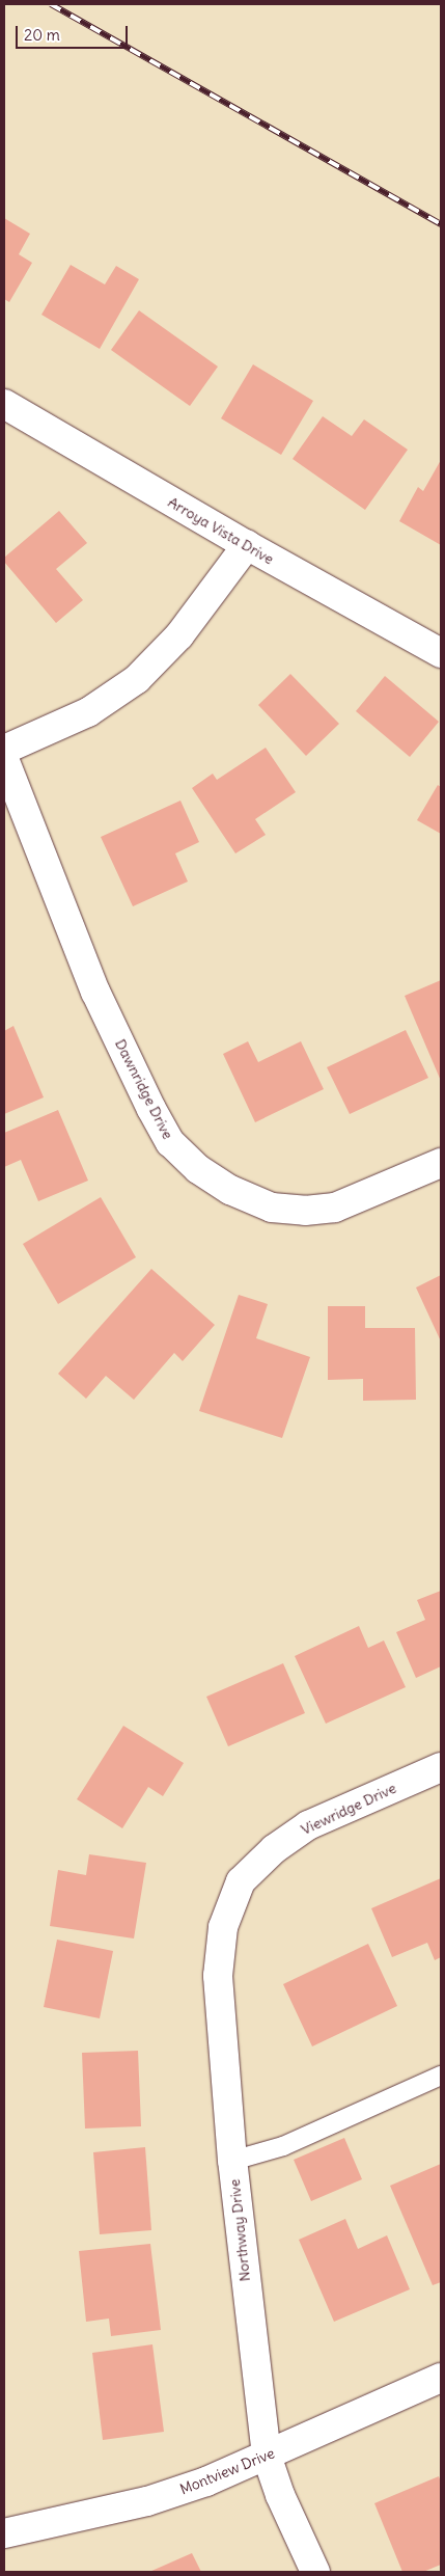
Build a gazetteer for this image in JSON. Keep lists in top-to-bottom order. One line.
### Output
{"streets":{"street":["Arroya Vista Drive","Dawnridge Drive","Viewridge Drive","Northway Drive","Montview Drive"]},"crossings":[["Viewridge Drive","Northway Drive"],["Northway Drive","Montview Drive"]],"scale_bar":"20 m"}
